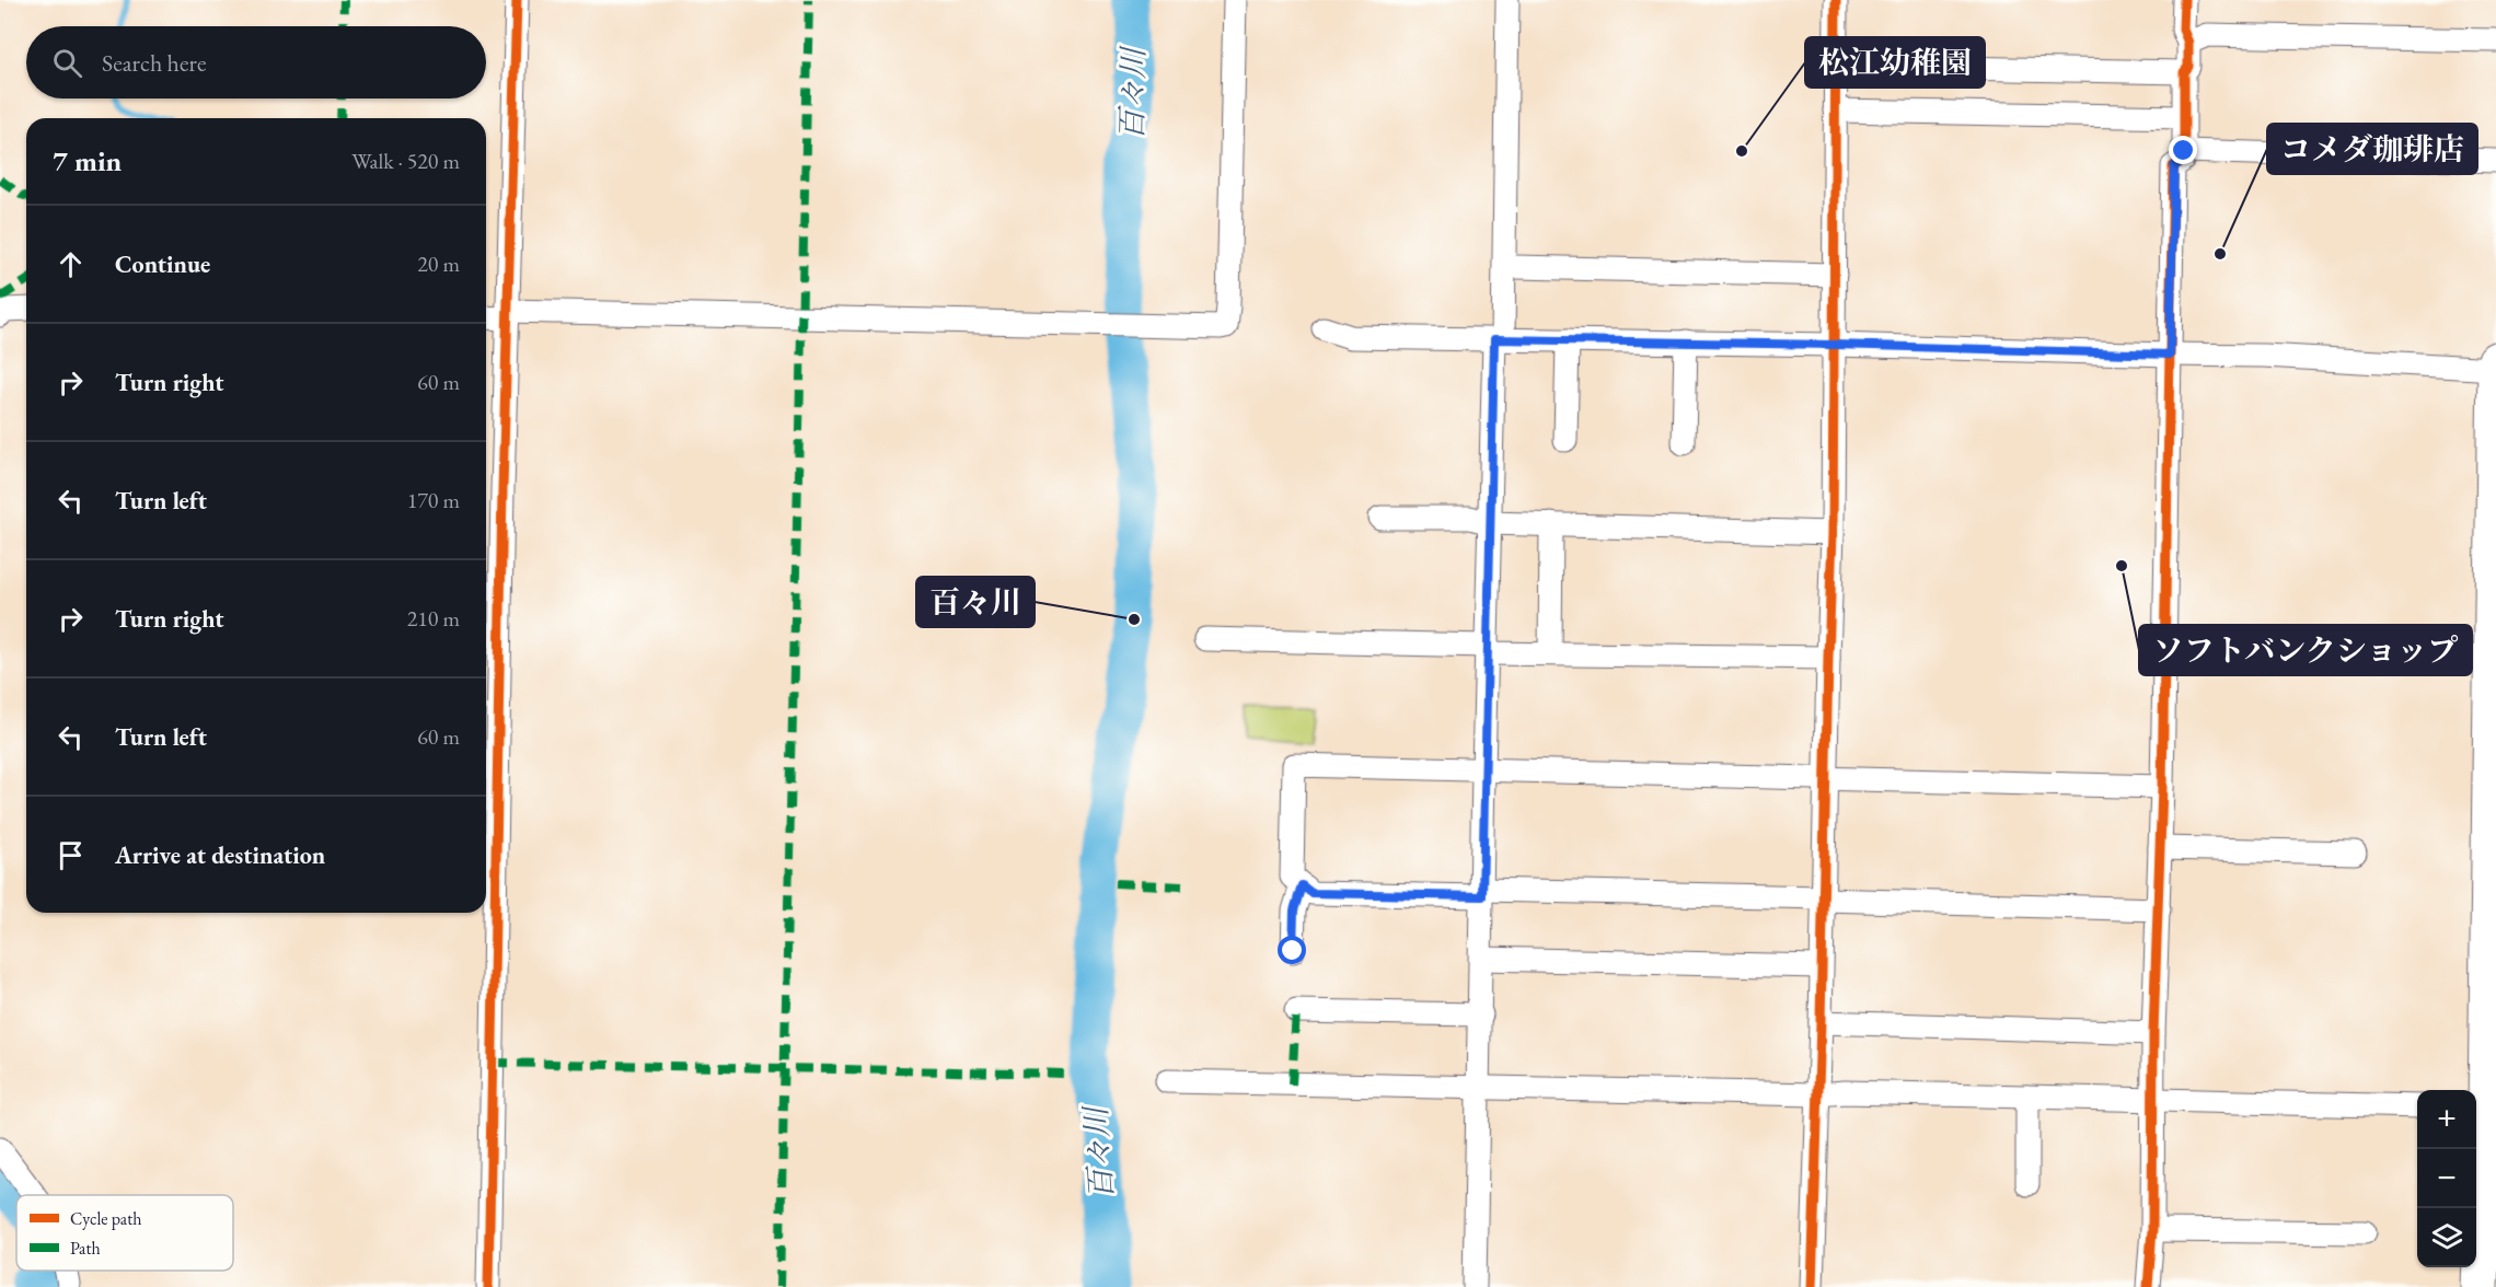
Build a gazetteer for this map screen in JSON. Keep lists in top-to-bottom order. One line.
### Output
{"water":["百々川"],"places":["松江幼稚園","コメダ珈琲店","ソフトバンクショップ","百々川"],"legend":["Cycle path","Path"],"page":{"search":"Search here","heading":["7 min","Walk · 520 m"],"list":[["Continue","20 m"],["Turn right","60 m"],["Turn left","170 m"],["Turn right","210 m"],["Turn left","60 m"],"Arrive at destination"],"map_buttons":["+","−"]}}
